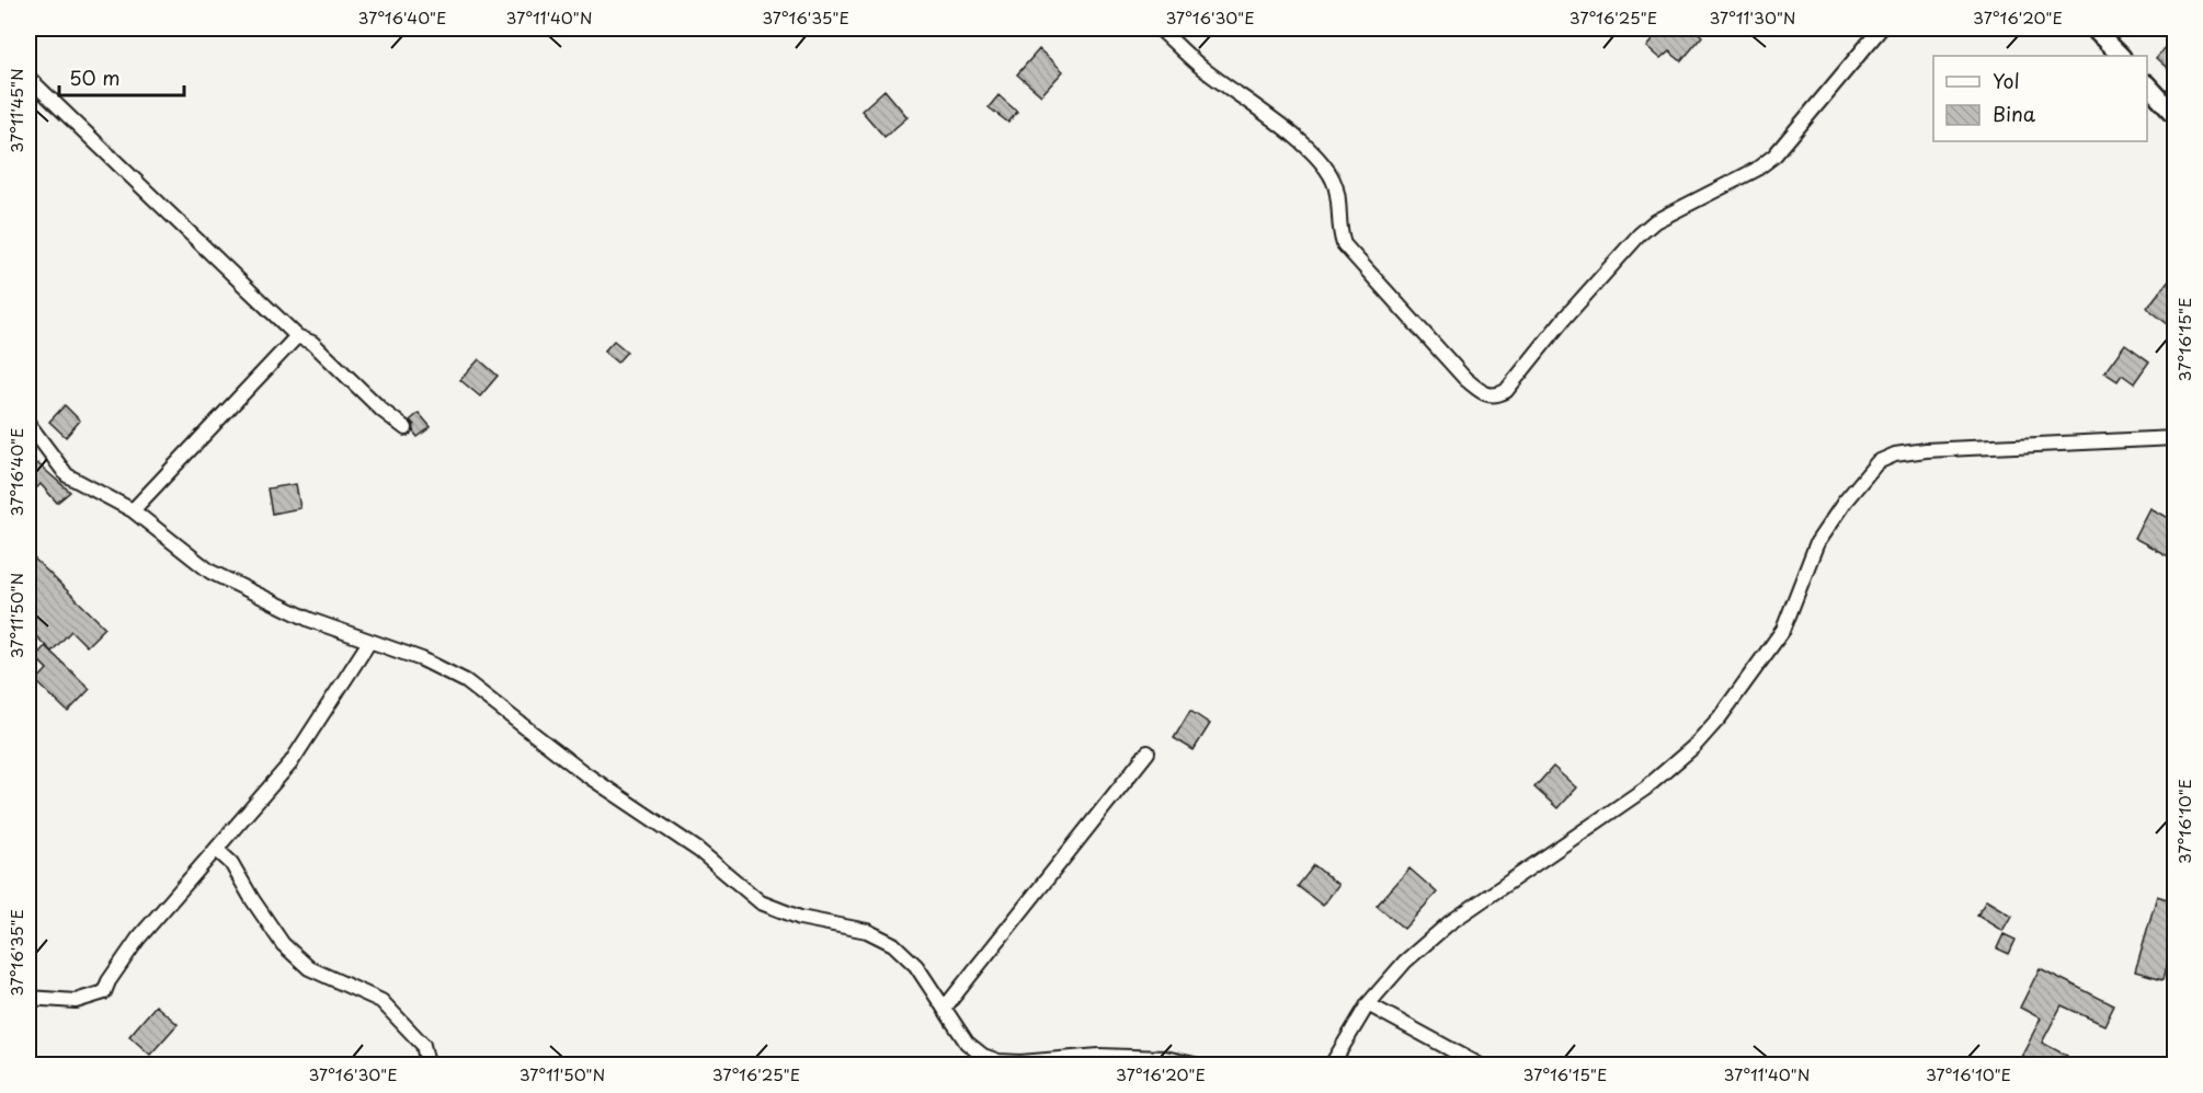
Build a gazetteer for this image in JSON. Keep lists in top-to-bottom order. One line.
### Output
{"legend":["Yol","Bina"],"scale_bar":"50 m","coordinates":["37°16'40\"E","37°11'40\"N","37°16'35\"E","37°16'30\"E","37°16'25\"E","37°11'30\"N","37°16'20\"E","37°11'45\"N","37°16'15\"E","37°11'50\"N","37°16'10\"E"]}
